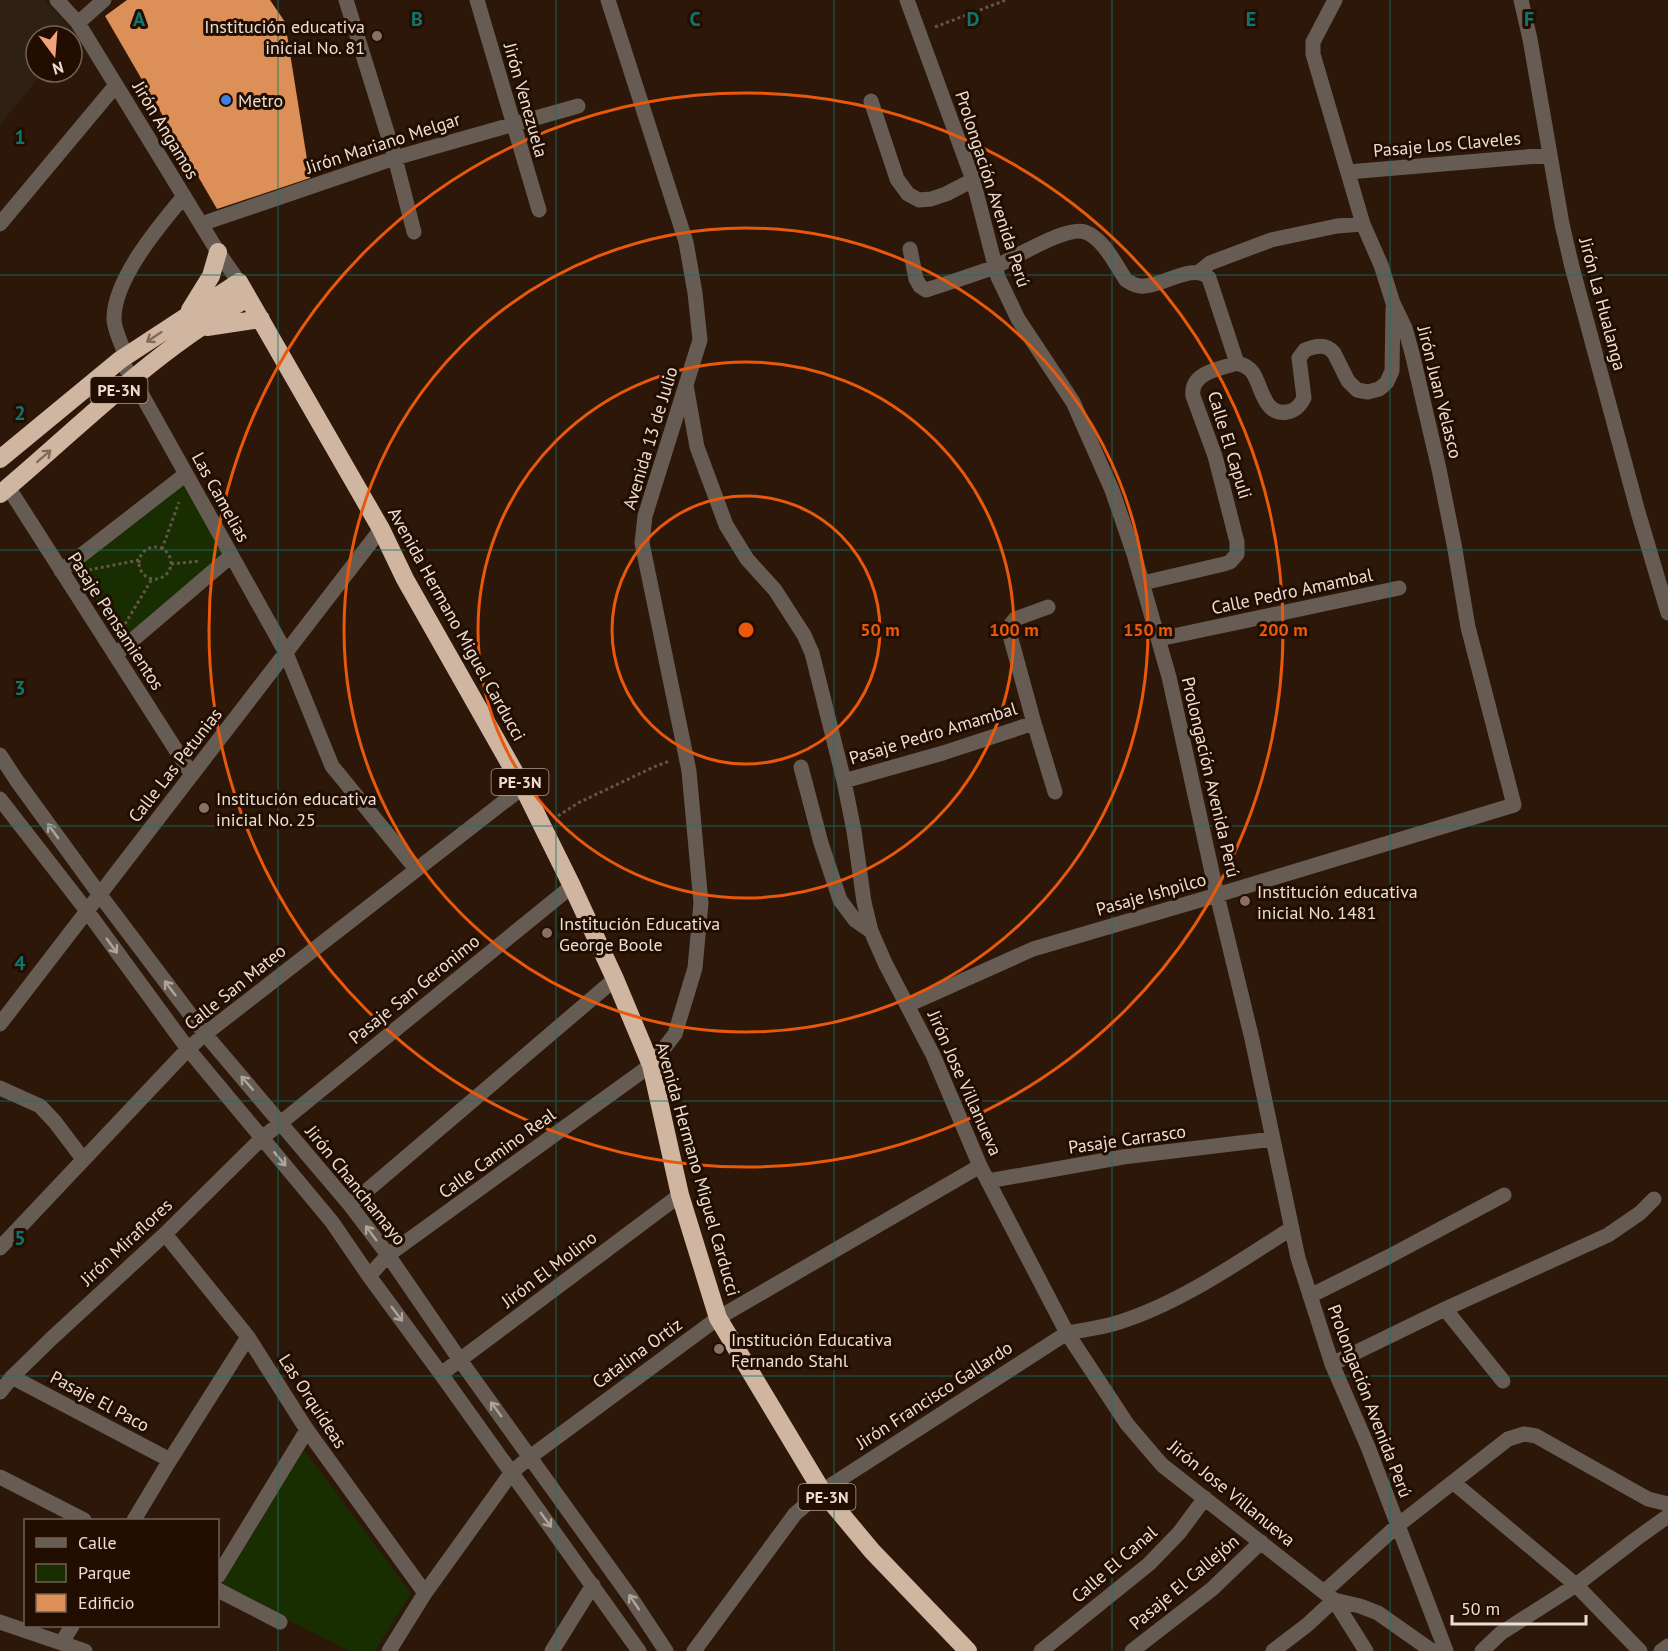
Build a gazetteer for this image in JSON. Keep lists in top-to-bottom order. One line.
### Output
{"streets":{"highway":["PE-3N","Avenida Hermano Miguel Carducci"],"street":["Jirón Venezuela","Jirón Angamos","Jirón Mariano Melgar","Pasaje Los Claveles","Prolongación Avenida Perú","Jirón La Hualanga","Jirón Juan Velasco","Avenida 13 de Julio","Calle El Capuli","Las Camelias","Calle Pedro Amambal","Pasaje Pensamientos","Pasaje Pedro Amambal","Calle Las Petunias","Pasaje Ishpilco","Calle San Mateo","Pasaje San Geronimo","Jirón Jose Villanueva","Pasaje Carrasco","Calle Camino Real","Jirón Chanchamayo","Jirón Miraflores","Jirón El Molino","Catalina Ortiz","Jirón Francisco Gallardo","Pasaje El Paco","Las Orquídeas","Calle El Canal","Pasaje El Callejón"]},"crossings":[["Jirón Venezuela","Jirón Mariano Melgar"],["Jirón Angamos","Jirón Mariano Melgar"],["Jirón Angamos","PE-3N"],["Jirón Angamos","Las Camelias"],["Jirón Angamos","Avenida Hermano Miguel Carducci"],["Pasaje Los Claveles","Jirón La Hualanga"],["Pasaje Los Claveles","Jirón Juan Velasco"],["Prolongación Avenida Perú","Calle El Capuli"],["Prolongación Avenida Perú","Calle Pedro Amambal"],["Prolongación Avenida Perú","Pasaje Ishpilco"],["Prolongación Avenida Perú","Pasaje Carrasco"],["PE-3N","Las Camelias"],["PE-3N","Pasaje Pensamientos"],["PE-3N","Avenida Hermano Miguel Carducci"],["Jirón Juan Velasco","Pasaje Ishpilco"],["Avenida 13 de Julio","Avenida Hermano Miguel Carducci"],["Avenida 13 de Julio","Jirón Jose Villanueva"],["Avenida 13 de Julio","Calle Camino Real"],["Las Camelias","Calle Las Petunias"],["Las Camelias","Calle San Mateo"],["Pasaje Pensamientos","Calle Las Petunias"],["Avenida Hermano Miguel Carducci","Calle Las Petunias"],["Avenida Hermano Miguel Carducci","Calle San Mateo"],["Avenida Hermano Miguel Carducci","Pasaje San Geronimo"],["Avenida Hermano Miguel Carducci","Calle Camino Real"],["Avenida Hermano Miguel Carducci","Jirón El Molino"],["Avenida Hermano Miguel Carducci","Catalina Ortiz"],["Avenida Hermano Miguel Carducci","Jirón Francisco Gallardo"],["Pasaje Pedro Amambal","Jirón Jose Villanueva"],["Calle Las Petunias","Jirón Chanchamayo"],["Pasaje Ishpilco","Jirón Jose Villanueva"],["Calle San Mateo","Jirón Chanchamayo"],["Pasaje San Geronimo","Jirón Chanchamayo"],["Pasaje San Geronimo","Jirón Miraflores"],["Jirón Jose Villanueva","Pasaje Carrasco"],["Jirón Jose Villanueva","Catalina Ortiz"],["Jirón Jose Villanueva","Jirón Francisco Gallardo"],["Jirón Jose Villanueva","Calle El Canal"],["Jirón Jose Villanueva","Pasaje El Callejón"],["Calle Camino Real","Jirón Chanchamayo"],["Jirón Chanchamayo","Jirón Miraflores"],["Jirón Chanchamayo","Jirón El Molino"],["Jirón Chanchamayo","Catalina Ortiz"],["Jirón Miraflores","Pasaje El Paco"],["Jirón Miraflores","Las Orquídeas"],["Catalina Ortiz","Las Orquídeas"]],"places":["Institución educativa inicial No. 81","Metro","Institución educativa inicial No. 25","Institución educativa inicial No. 1481","Institución Educativa George Boole","Institución Educativa Fernando Stahl"],"legend":["Calle","Parque","Edificio"],"scale_bar":"50 m","north":"bottom","grid":{"columns":["A","B","C","D","E","F"],"rows":["1","2","3","4","5"]},"rings":["50 m","100 m","150 m","200 m"]}
